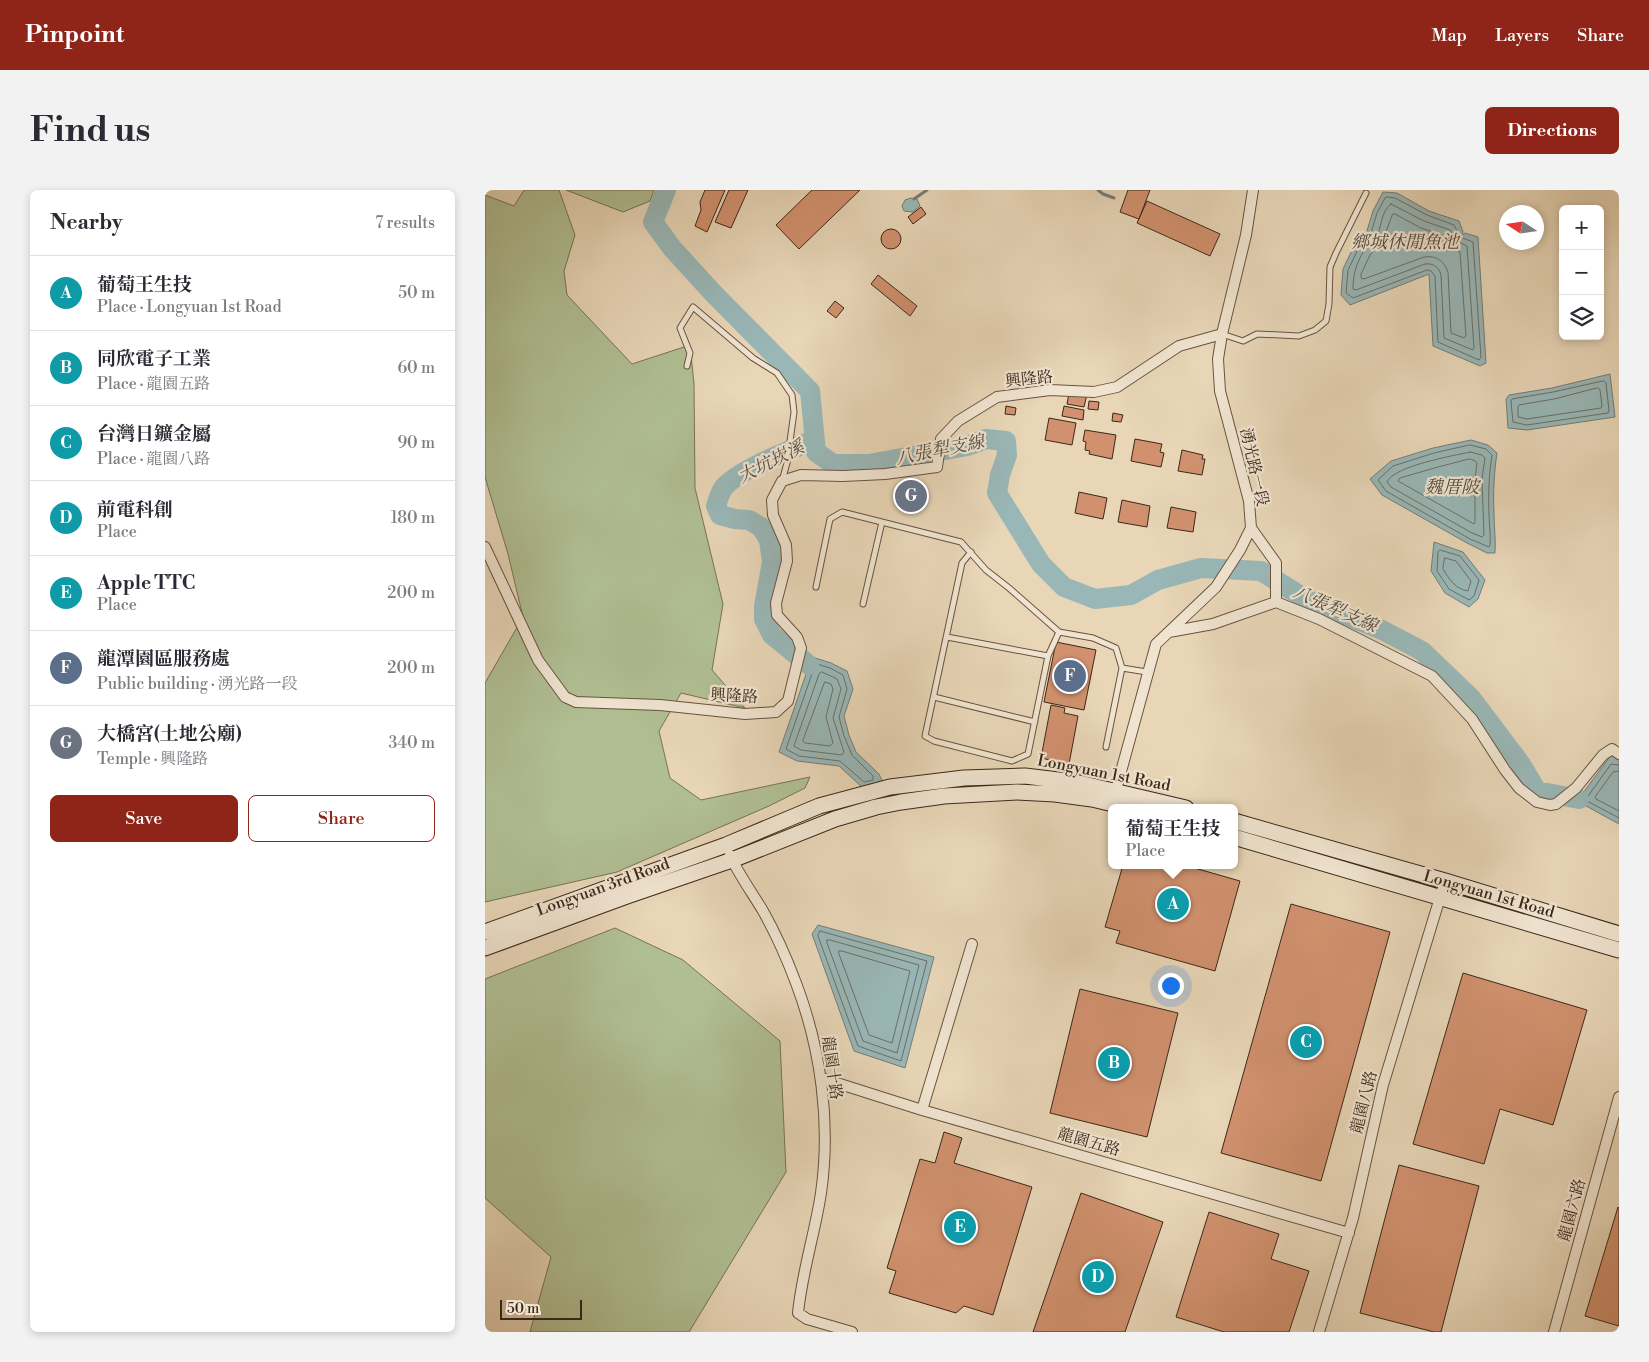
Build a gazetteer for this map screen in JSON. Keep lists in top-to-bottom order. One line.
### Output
{"streets":{"street":["興隆路","湧光路一段","Longyuan 1st Road","Longyuan 3rd Road","龍園十路","龍園八路","龍園五路","龍園六路"]},"crossings":[["興隆路","湧光路一段"],["湧光路一段","Longyuan 1st Road"],["Longyuan 1st Road","Longyuan 3rd Road"],["Longyuan 1st Road","龍園十路"],["Longyuan 1st Road","龍園八路"],["Longyuan 3rd Road","龍園十路"],["龍園十路","龍園五路"],["龍園八路","龍園五路"]],"water":["鄉城休閒魚池","八張犁支線","大坑崁溪","魏厝陂"],"scale_bar":"50 m","north":"left","page":{"header":"Pinpoint","nav":["Map","Layers","Share"],"buttons":["Directions",["Save","Share"]],"title":"Find us","heading":["Nearby","7 results"],"map_buttons":["+","−"],"list":[{"mark":"A","name":"葡萄王生技","note":"Place · Longyuan 1st Road","value":"50 m"},{"mark":"B","name":"同欣電子工業","note":"Place · 龍園五路","value":"60 m"},{"mark":"C","name":"台灣日鑛金屬","note":"Place · 龍園八路","value":"90 m"},{"mark":"D","name":"前電科創","note":"Place","value":"180 m"},{"mark":"E","name":"Apple TTC","note":"Place","value":"200 m"},{"mark":"F","name":"龍潭園區服務處","note":"Public building · 湧光路一段","value":"200 m"},{"mark":"G","name":"大橋宮(土地公廟)","note":"Temple · 興隆路","value":"340 m"}],"pins":["G","F","A","C","B","E","D"],"popup":["葡萄王生技","Place"],"scale":"50 m"}}
